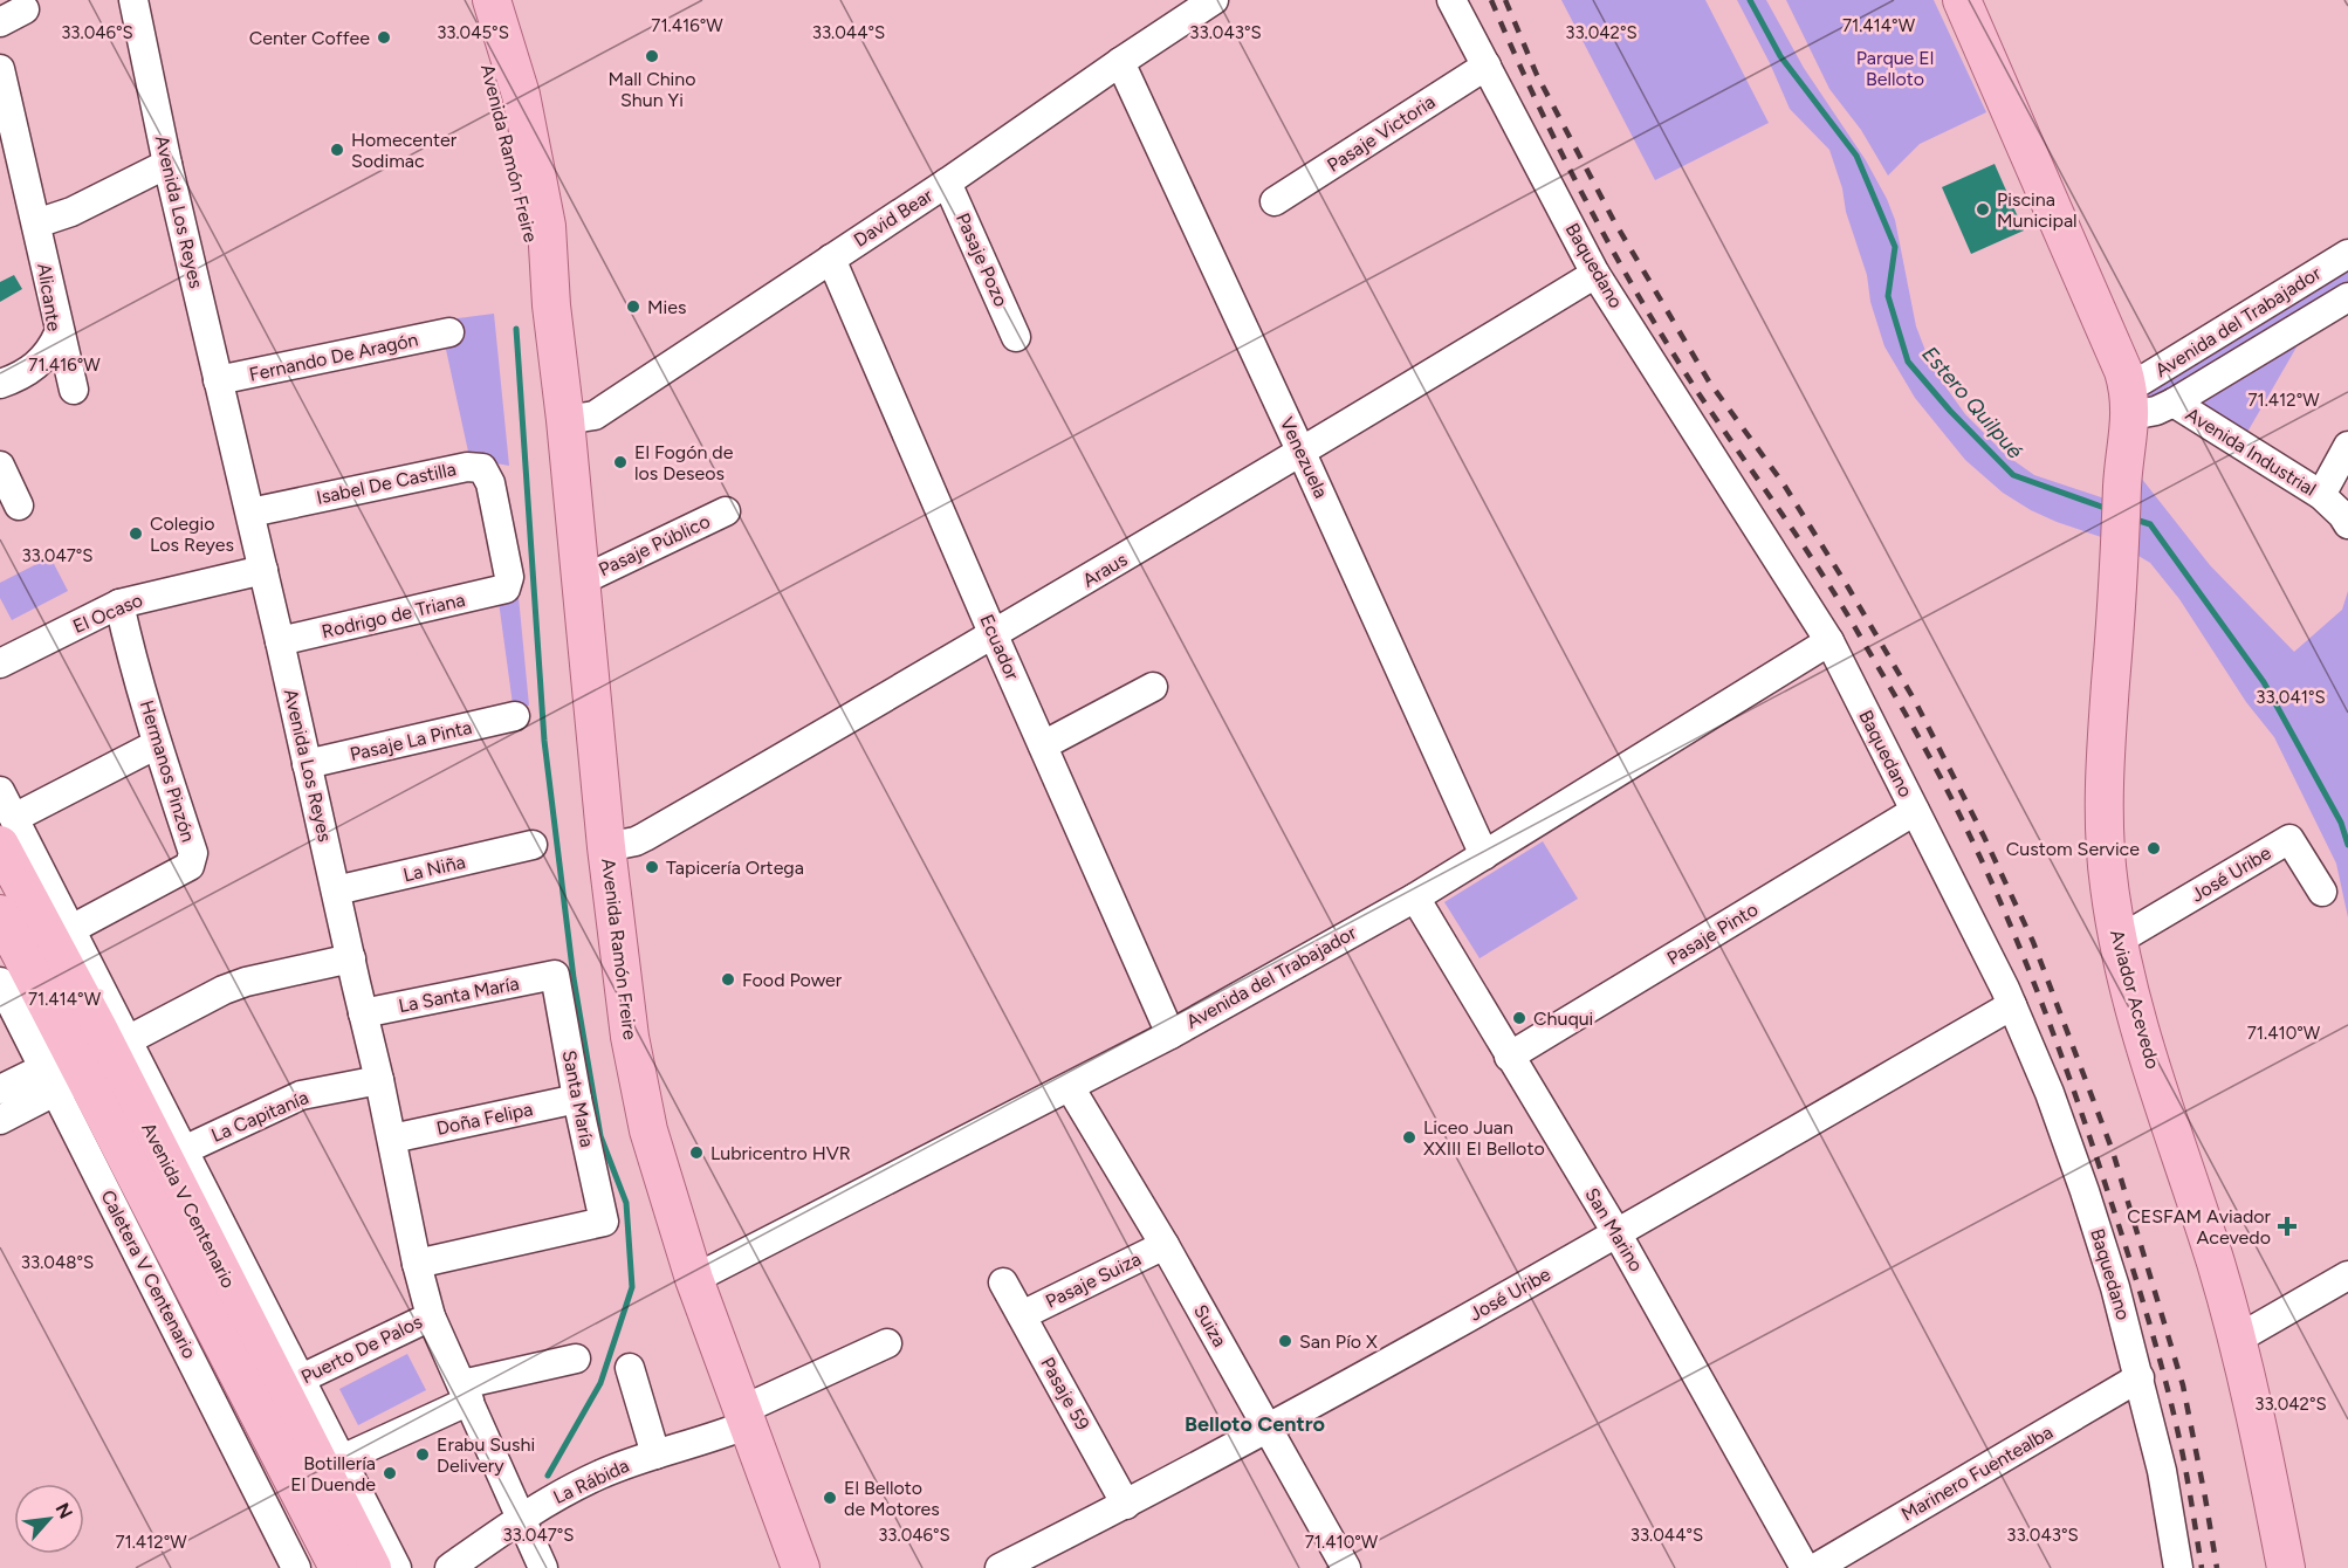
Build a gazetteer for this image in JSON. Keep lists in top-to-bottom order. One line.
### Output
{"streets":{"main road":["Avenida Ramón Freire","Aviador Acevedo","Avenida V Centenario"],"street":["Pasaje Victoria","Avenida Los Reyes","David Bear","Pasaje Pozo","Baquedano","Alicante","Avenida del Trabajador","Fernando De Aragón","Avenida Industrial","Venezuela","Isabel De Castilla","Pasaje Público","Araus","El Ocaso","Rodrigo de Triana","Ecuador","Pasaje La Pinta","Hermanos Pinzón","La Niña","José Uribe","Pasaje Pinto","La Santa María","Santa María","La Capitanía","Doña Felipa","San Marino","Caletera V Centenario","Pasaje Suiza","Suiza","Puerto De Palos","Pasaje 59","Marinero Fuentealba","La Rábida"]},"crossings":[["Pasaje Victoria","Baquedano"],["Avenida Ramón Freire","David Bear"],["Avenida Ramón Freire","Avenida del Trabajador"],["Avenida Ramón Freire","Pasaje Público"],["Avenida Ramón Freire","Araus"],["Avenida Ramón Freire","La Rábida"],["Avenida Los Reyes","Fernando De Aragón"],["Avenida Los Reyes","Isabel De Castilla"],["Avenida Los Reyes","El Ocaso"],["Avenida Los Reyes","Rodrigo de Triana"],["Avenida Los Reyes","Pasaje La Pinta"],["Avenida Los Reyes","La Niña"],["Avenida Los Reyes","La Santa María"],["Avenida Los Reyes","Santa María"],["Avenida Los Reyes","La Capitanía"],["Avenida Los Reyes","Doña Felipa"],["Avenida Los Reyes","Puerto De Palos"],["Avenida Los Reyes","La Rábida"],["David Bear","Pasaje Pozo"],["David Bear","Venezuela"],["David Bear","Ecuador"],["Baquedano","Avenida del Trabajador"],["Baquedano","Araus"],["Baquedano","José Uribe"],["Baquedano","Pasaje Pinto"],["Baquedano","Marinero Fuentealba"],["Avenida del Trabajador","Avenida Industrial"],["Avenida del Trabajador","Venezuela"],["Avenida del Trabajador","Ecuador"],["Avenida del Trabajador","Aviador Acevedo"],["Avenida del Trabajador","San Marino"],["Avenida del Trabajador","Suiza"],["Avenida Industrial","Aviador Acevedo"],["Venezuela","Araus"],["Isabel De Castilla","Rodrigo de Triana"],["Araus","Ecuador"],["El Ocaso","Hermanos Pinzón"],["Hermanos Pinzón","Avenida V Centenario"],["José Uribe","Aviador Acevedo"],["José Uribe","San Marino"],["José Uribe","Suiza"],["José Uribe","Pasaje 59"],["Pasaje Pinto","San Marino"],["La Santa María","Santa María"],["Santa María","Doña Felipa"],["Avenida V Centenario","Caletera V Centenario"],["Avenida V Centenario","Puerto De Palos"],["Pasaje Suiza","Suiza"],["Pasaje Suiza","Pasaje 59"]],"districts":["Belloto Centro"],"water":["Estero Quilpué"],"parks":["Parque El Belloto"],"places":{"other":["Center Coffee","Mall Chino Shun Yi","Homecenter Sodimac","Piscina Municipal","Mies","El Fogón de los Deseos","Colegio Los Reyes","Custom Service","Tapicería Ortega","Food Power","Chuqui","Liceo Juan XXIII El Belloto","Lubricentro HVR","San Pío X","Erabu Sushi Delivery","Botillería El Duende","El Belloto de Motores"],"health":["CESFAM Aviador Acevedo"]},"north":"top right","coordinates":["71.416°W","71.414°W","33.046°S","33.045°S","33.044°S","33.043°S","33.042°S","71.412°W","33.047°S","33.041°S","71.410°W","33.048°S"]}
